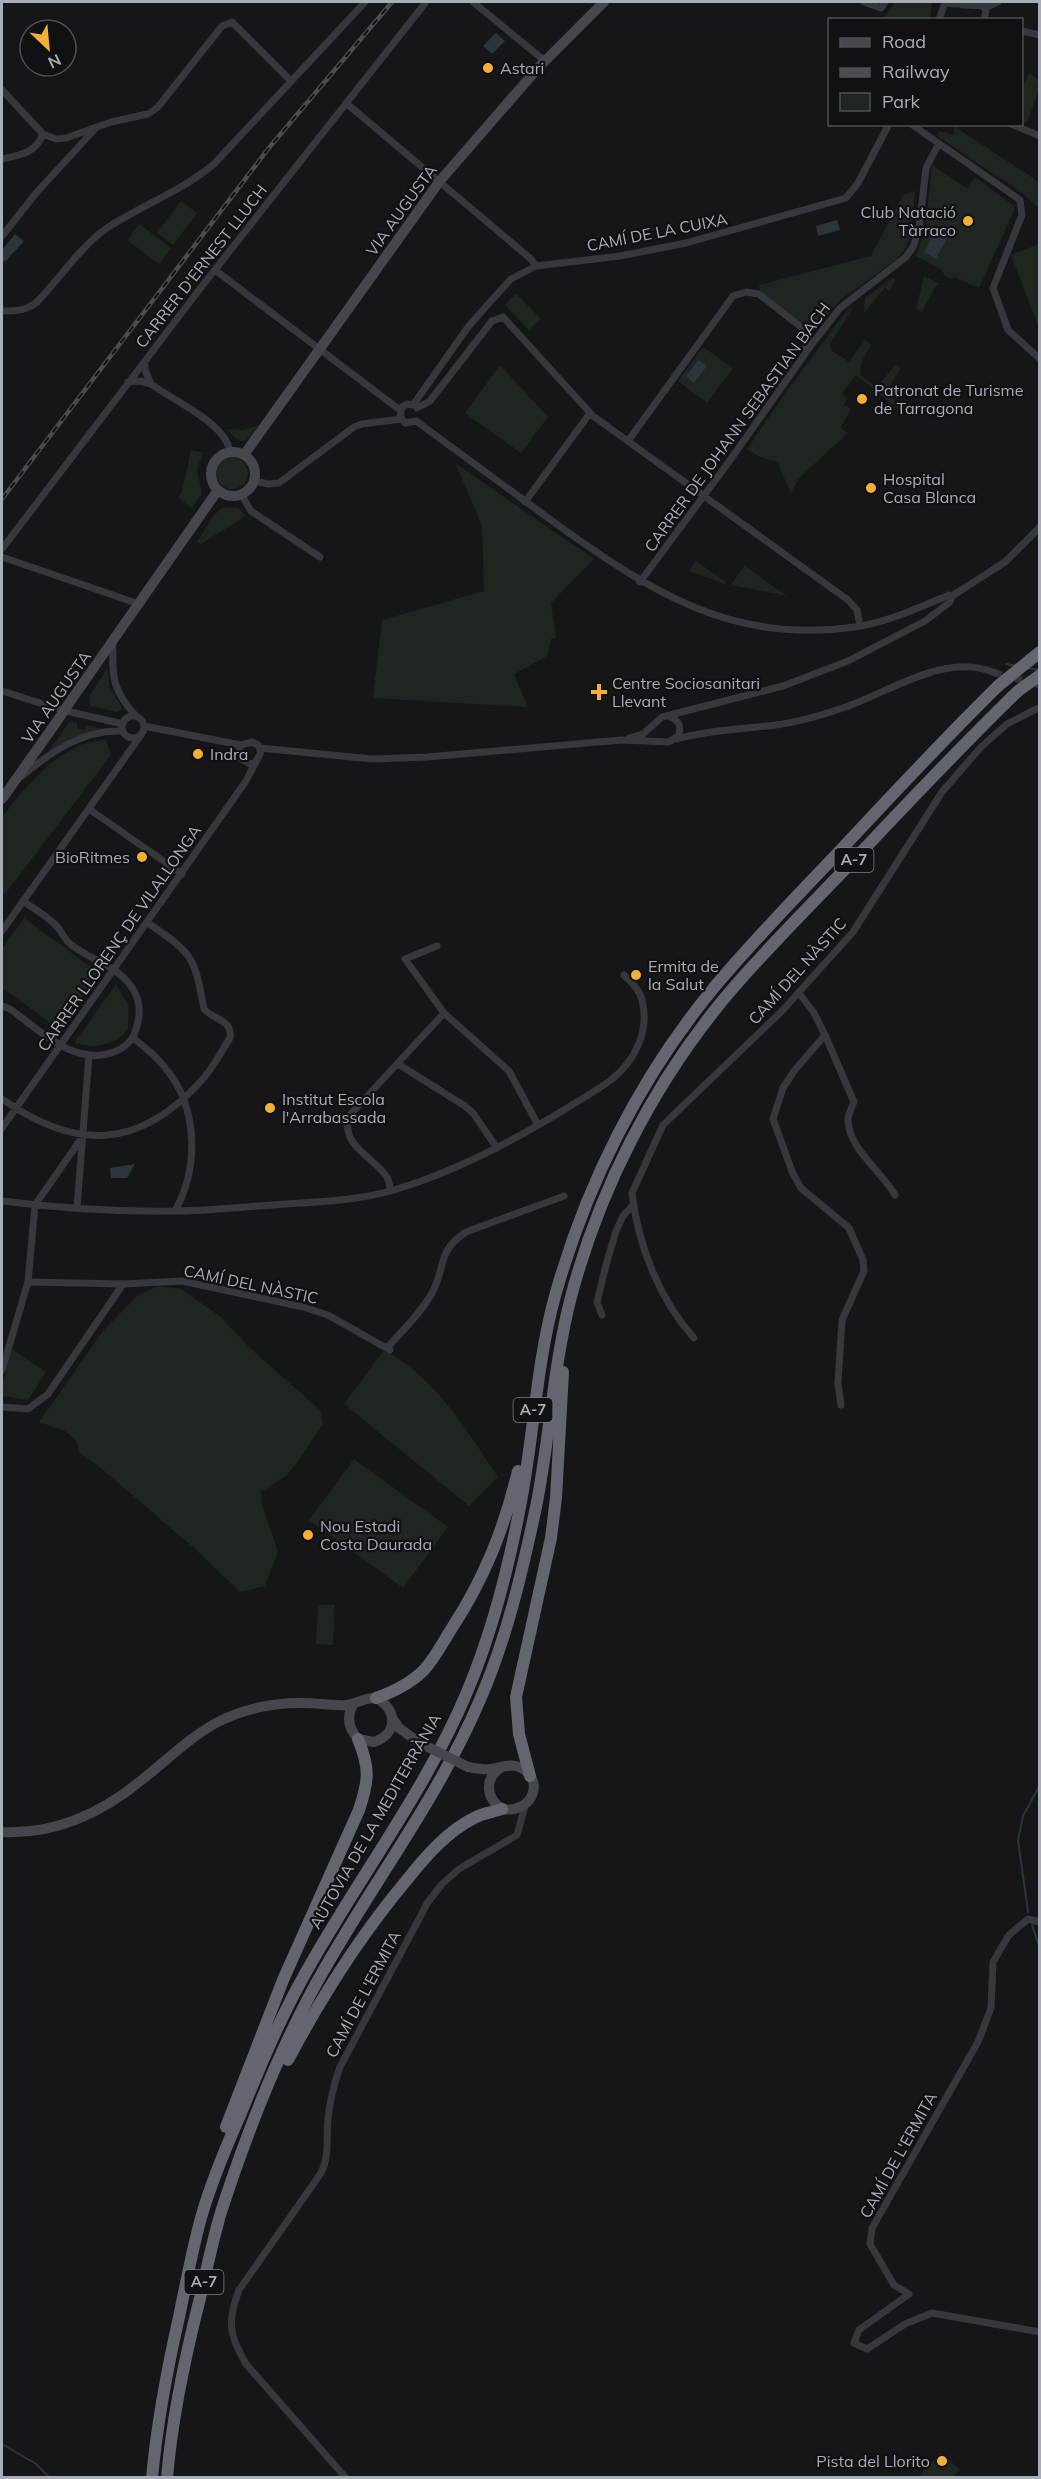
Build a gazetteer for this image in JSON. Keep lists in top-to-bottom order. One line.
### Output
{"streets":{"highway":["A-7","AUTOVIA DE LA MEDITERRÀNIA"],"main road":["VIA AUGUSTA"],"street":["CAMÍ DE LA CUIXA","CARRER D'ERNEST LLUCH","CARRER DE JOHANN SEBASTIAN BACH","CARRER LLORENÇ DE VILALLONGA","CAMÍ DEL NÀSTIC","CAMÍ DE L'ERMITA"]},"places":{"other":["Astari","Club Natació Tàrraco","Patronat de Turisme de Tarragona","Hospital Casa Blanca","Indra","BioRitmes","Ermita de la Salut","Institut Escola l'Arrabassada","Nou Estadi Costa Daurada","Pista del Llorito"],"health":["Centre Sociosanitari Llevant"]},"legend":["Road","Railway","Park"],"north":"bottom right"}
